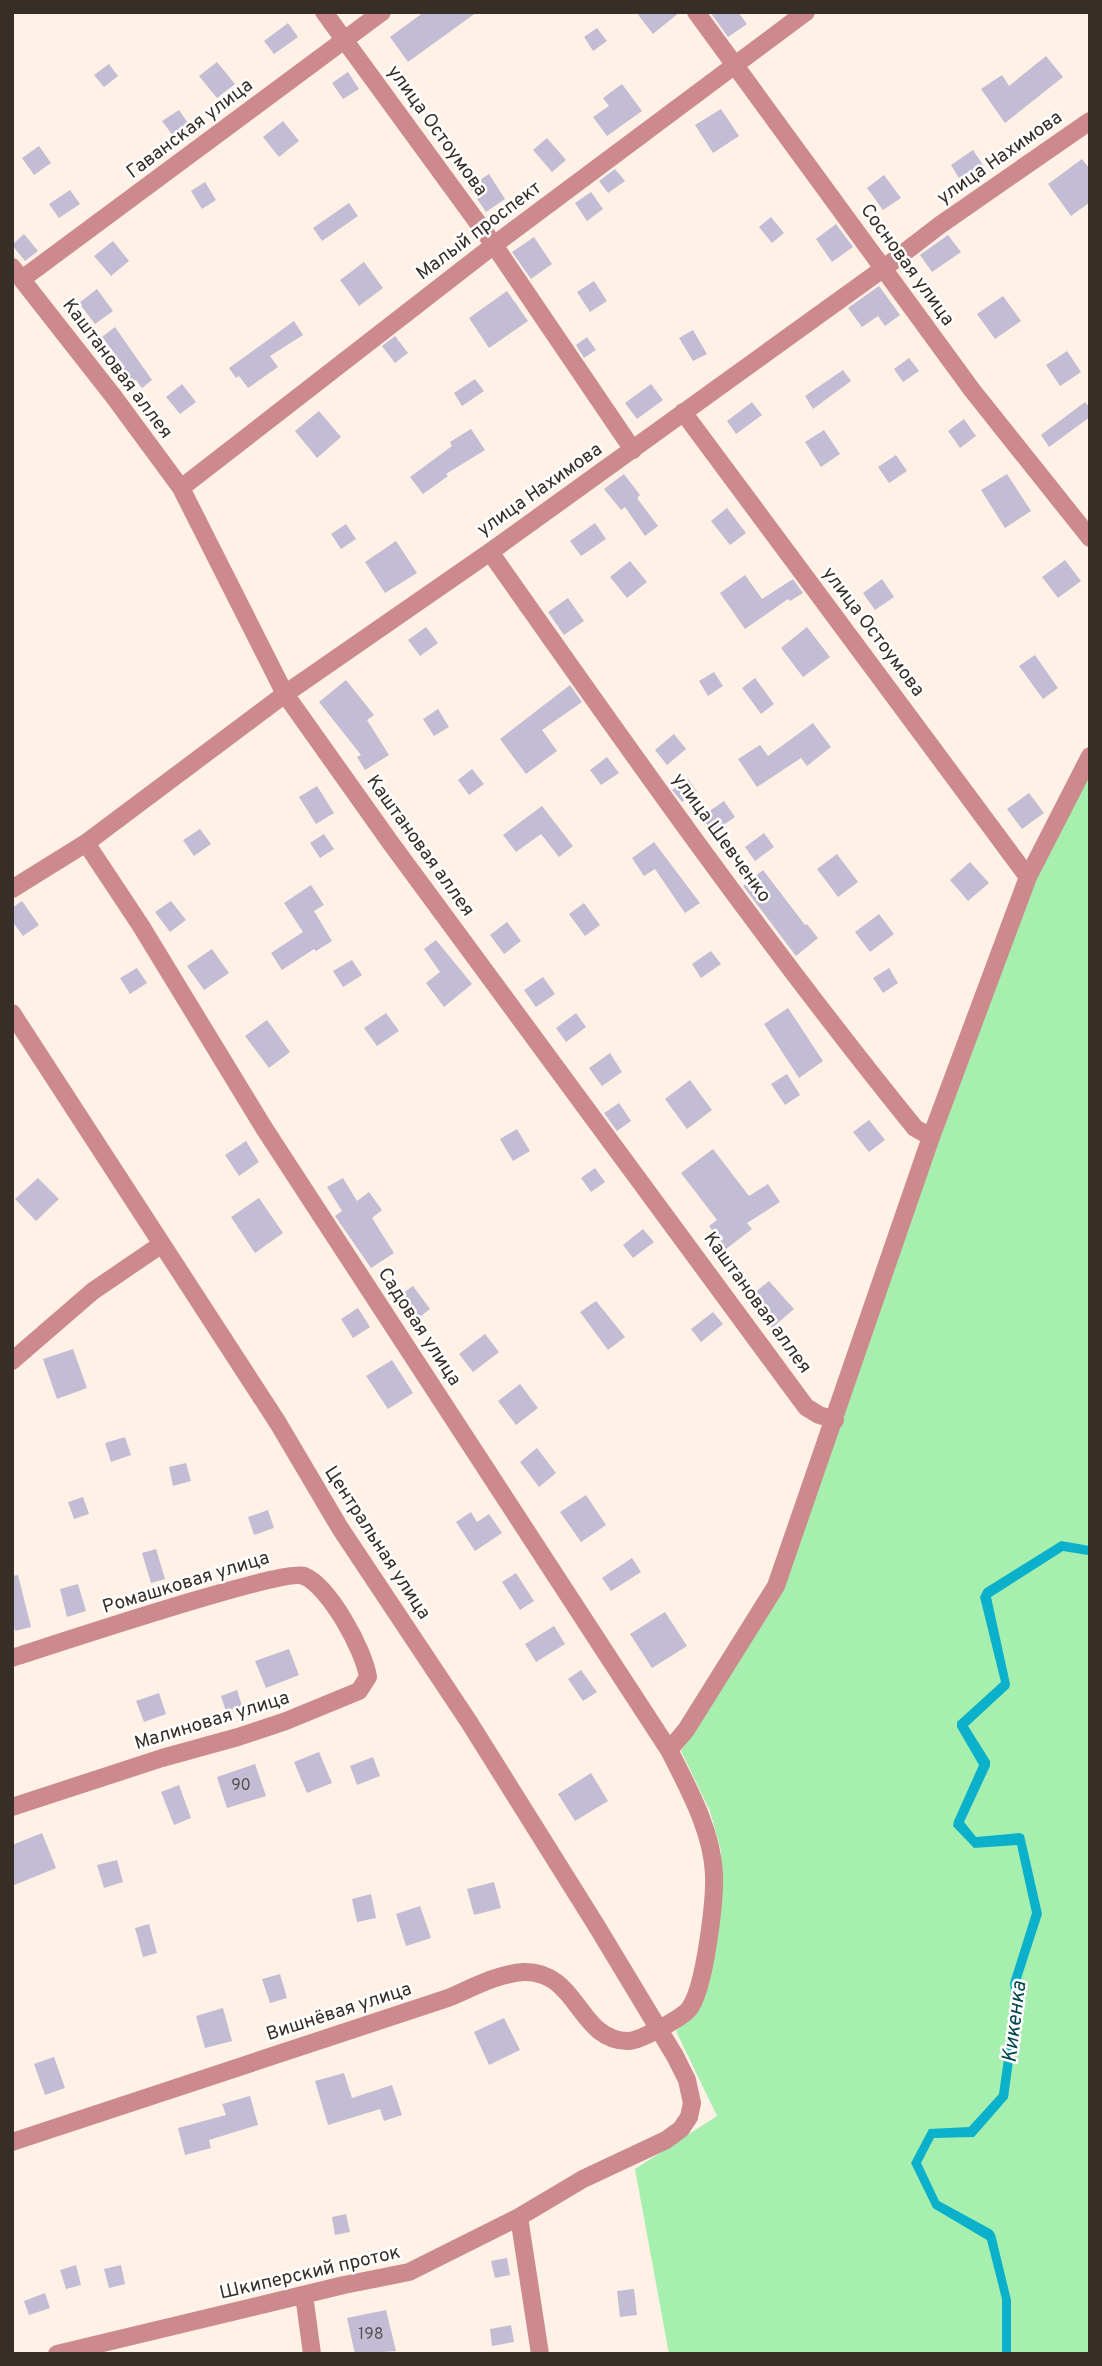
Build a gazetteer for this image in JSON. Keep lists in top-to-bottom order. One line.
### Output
{"streets":{"street":["Гаванская улица","улица Остоумова","улица Нахимова","Малый проспект","Сосновая улица","Каштановая аллея","улица Шевченко","Садовая улица","Центральная улица","Ромашковая улица","Малиновая улица","Вишнёвая улица","Шкиперский проток"]},"crossings":[["Гаванская улица","улица Остоумова"],["Гаванская улица","Каштановая аллея"],["улица Остоумова","улица Нахимова"],["улица Остоумова","Малый проспект"],["улица Нахимова","Сосновая улица"],["улица Нахимова","Каштановая аллея"],["улица Нахимова","улица Шевченко"],["улица Нахимова","Садовая улица"],["Малый проспект","Сосновая улица"],["Малый проспект","Каштановая аллея"],["Садовая улица","Вишнёвая улица"],["Центральная улица","Вишнёвая улица"],["Центральная улица","Шкиперский проток"],["Ромашковая улица","Малиновая улица"]],"water":["Кикенка"],"house_numbers":["90","198"]}
